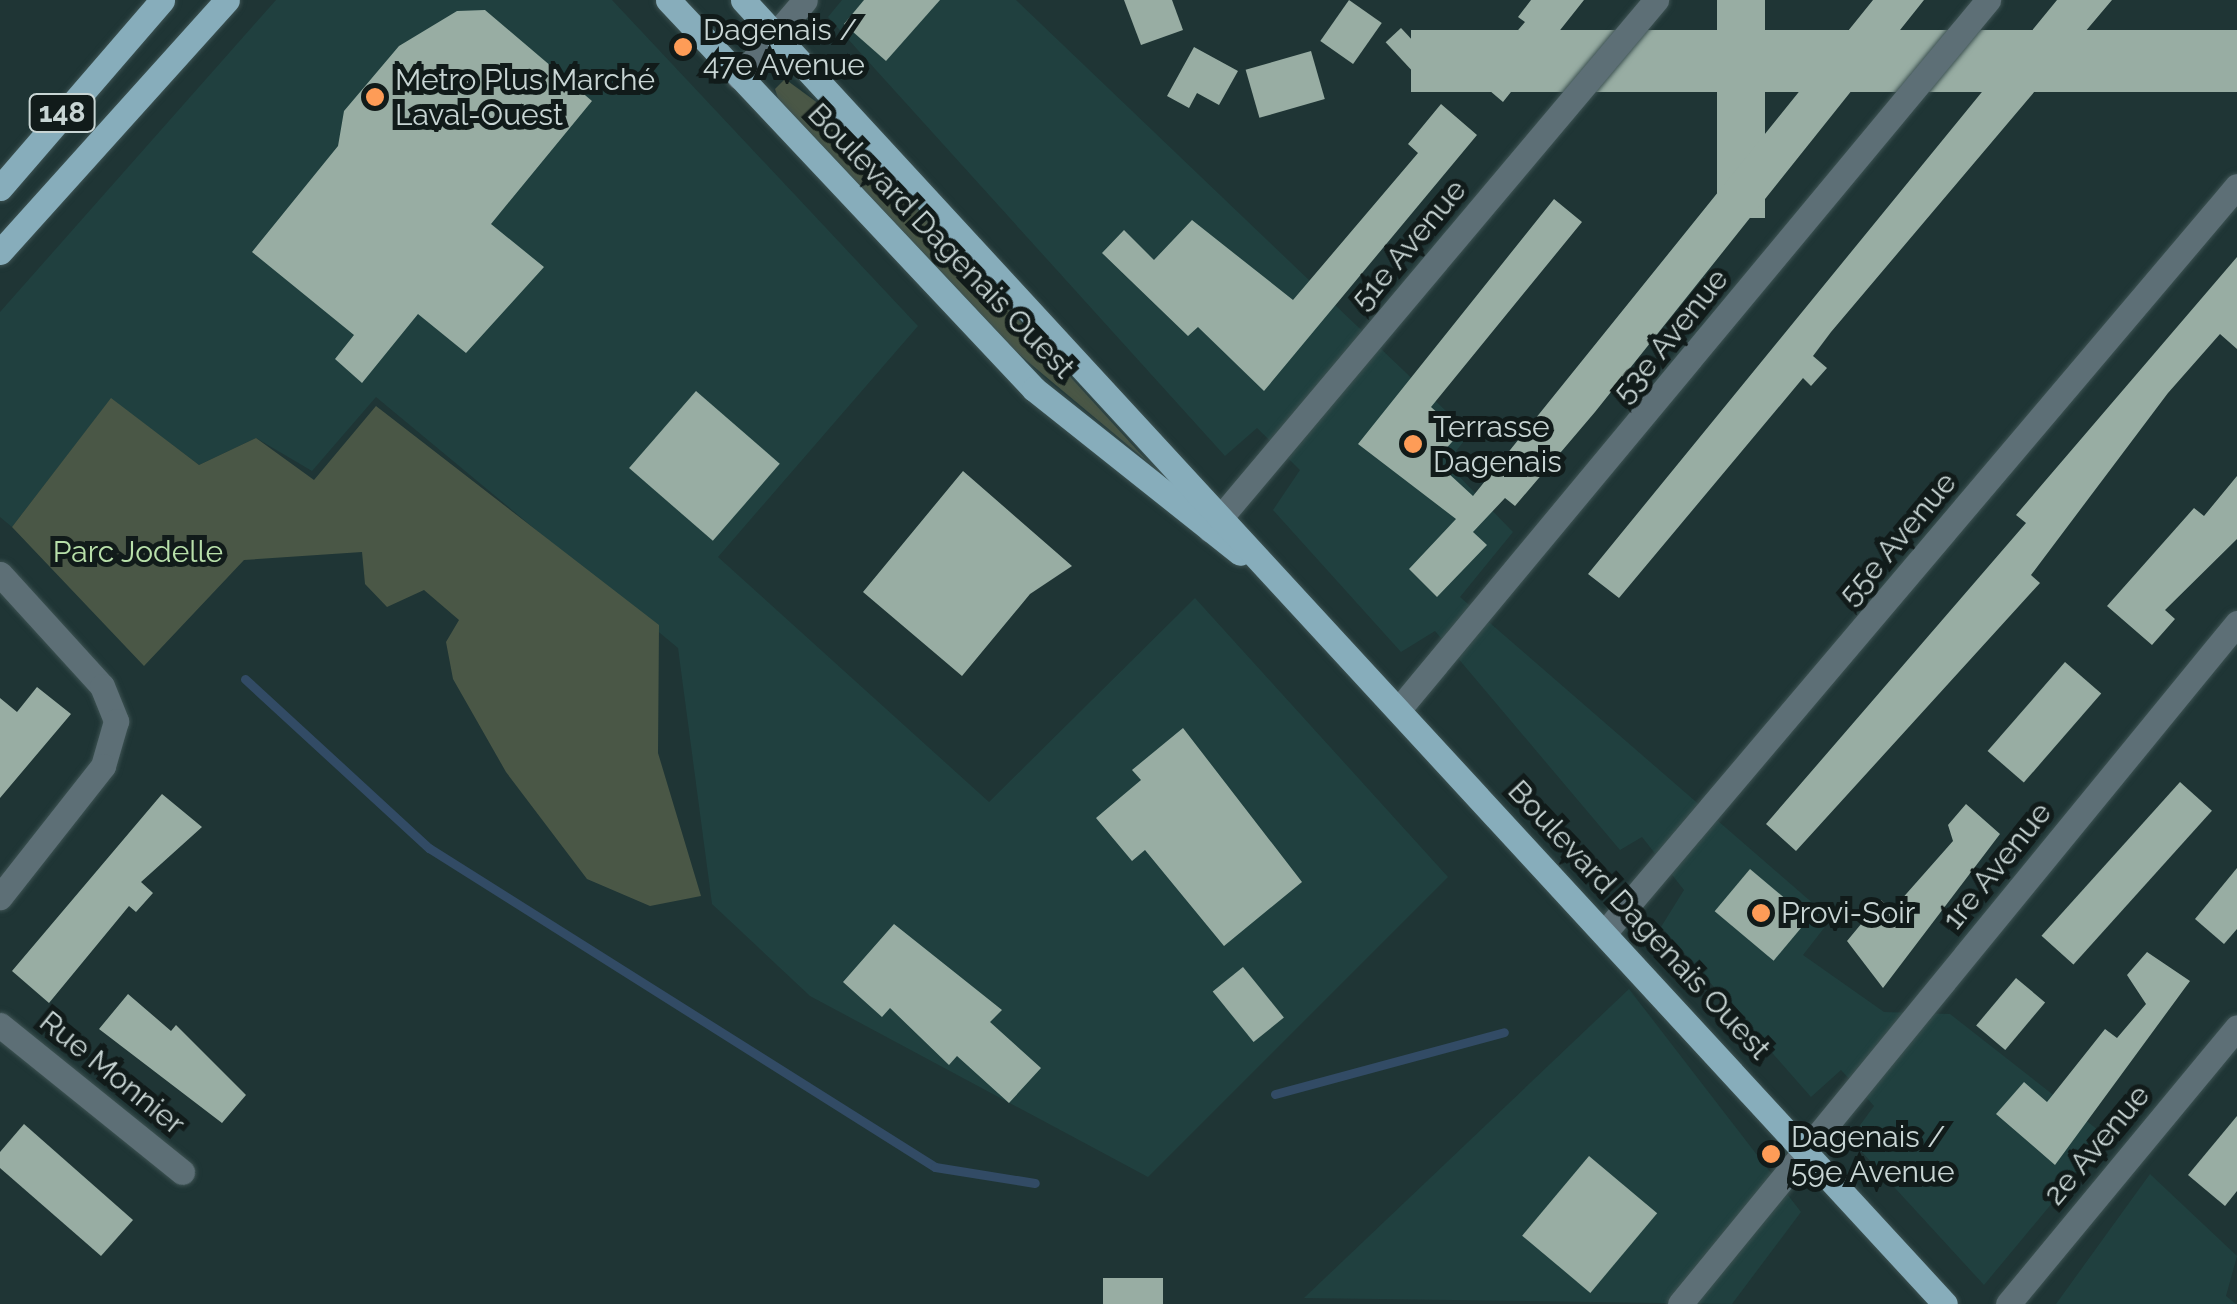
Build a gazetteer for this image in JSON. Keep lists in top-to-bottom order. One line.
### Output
{"streets":{"main road":["148","Boulevard Dagenais Ouest"],"street":["51e Avenue","53e Avenue","55e Avenue","1re Avenue","Rue Monnier","2e Avenue"]},"crossings":[["Boulevard Dagenais Ouest","51e Avenue"],["Boulevard Dagenais Ouest","53e Avenue"],["Boulevard Dagenais Ouest","55e Avenue"],["Boulevard Dagenais Ouest","1re Avenue"]],"parks":["Parc Jodelle"],"places":["Dagenais / 47e Avenue","Metro Plus Marché Laval-Ouest","Terrasse Dagenais","Provi-Soir","Dagenais / 59e Avenue"]}
